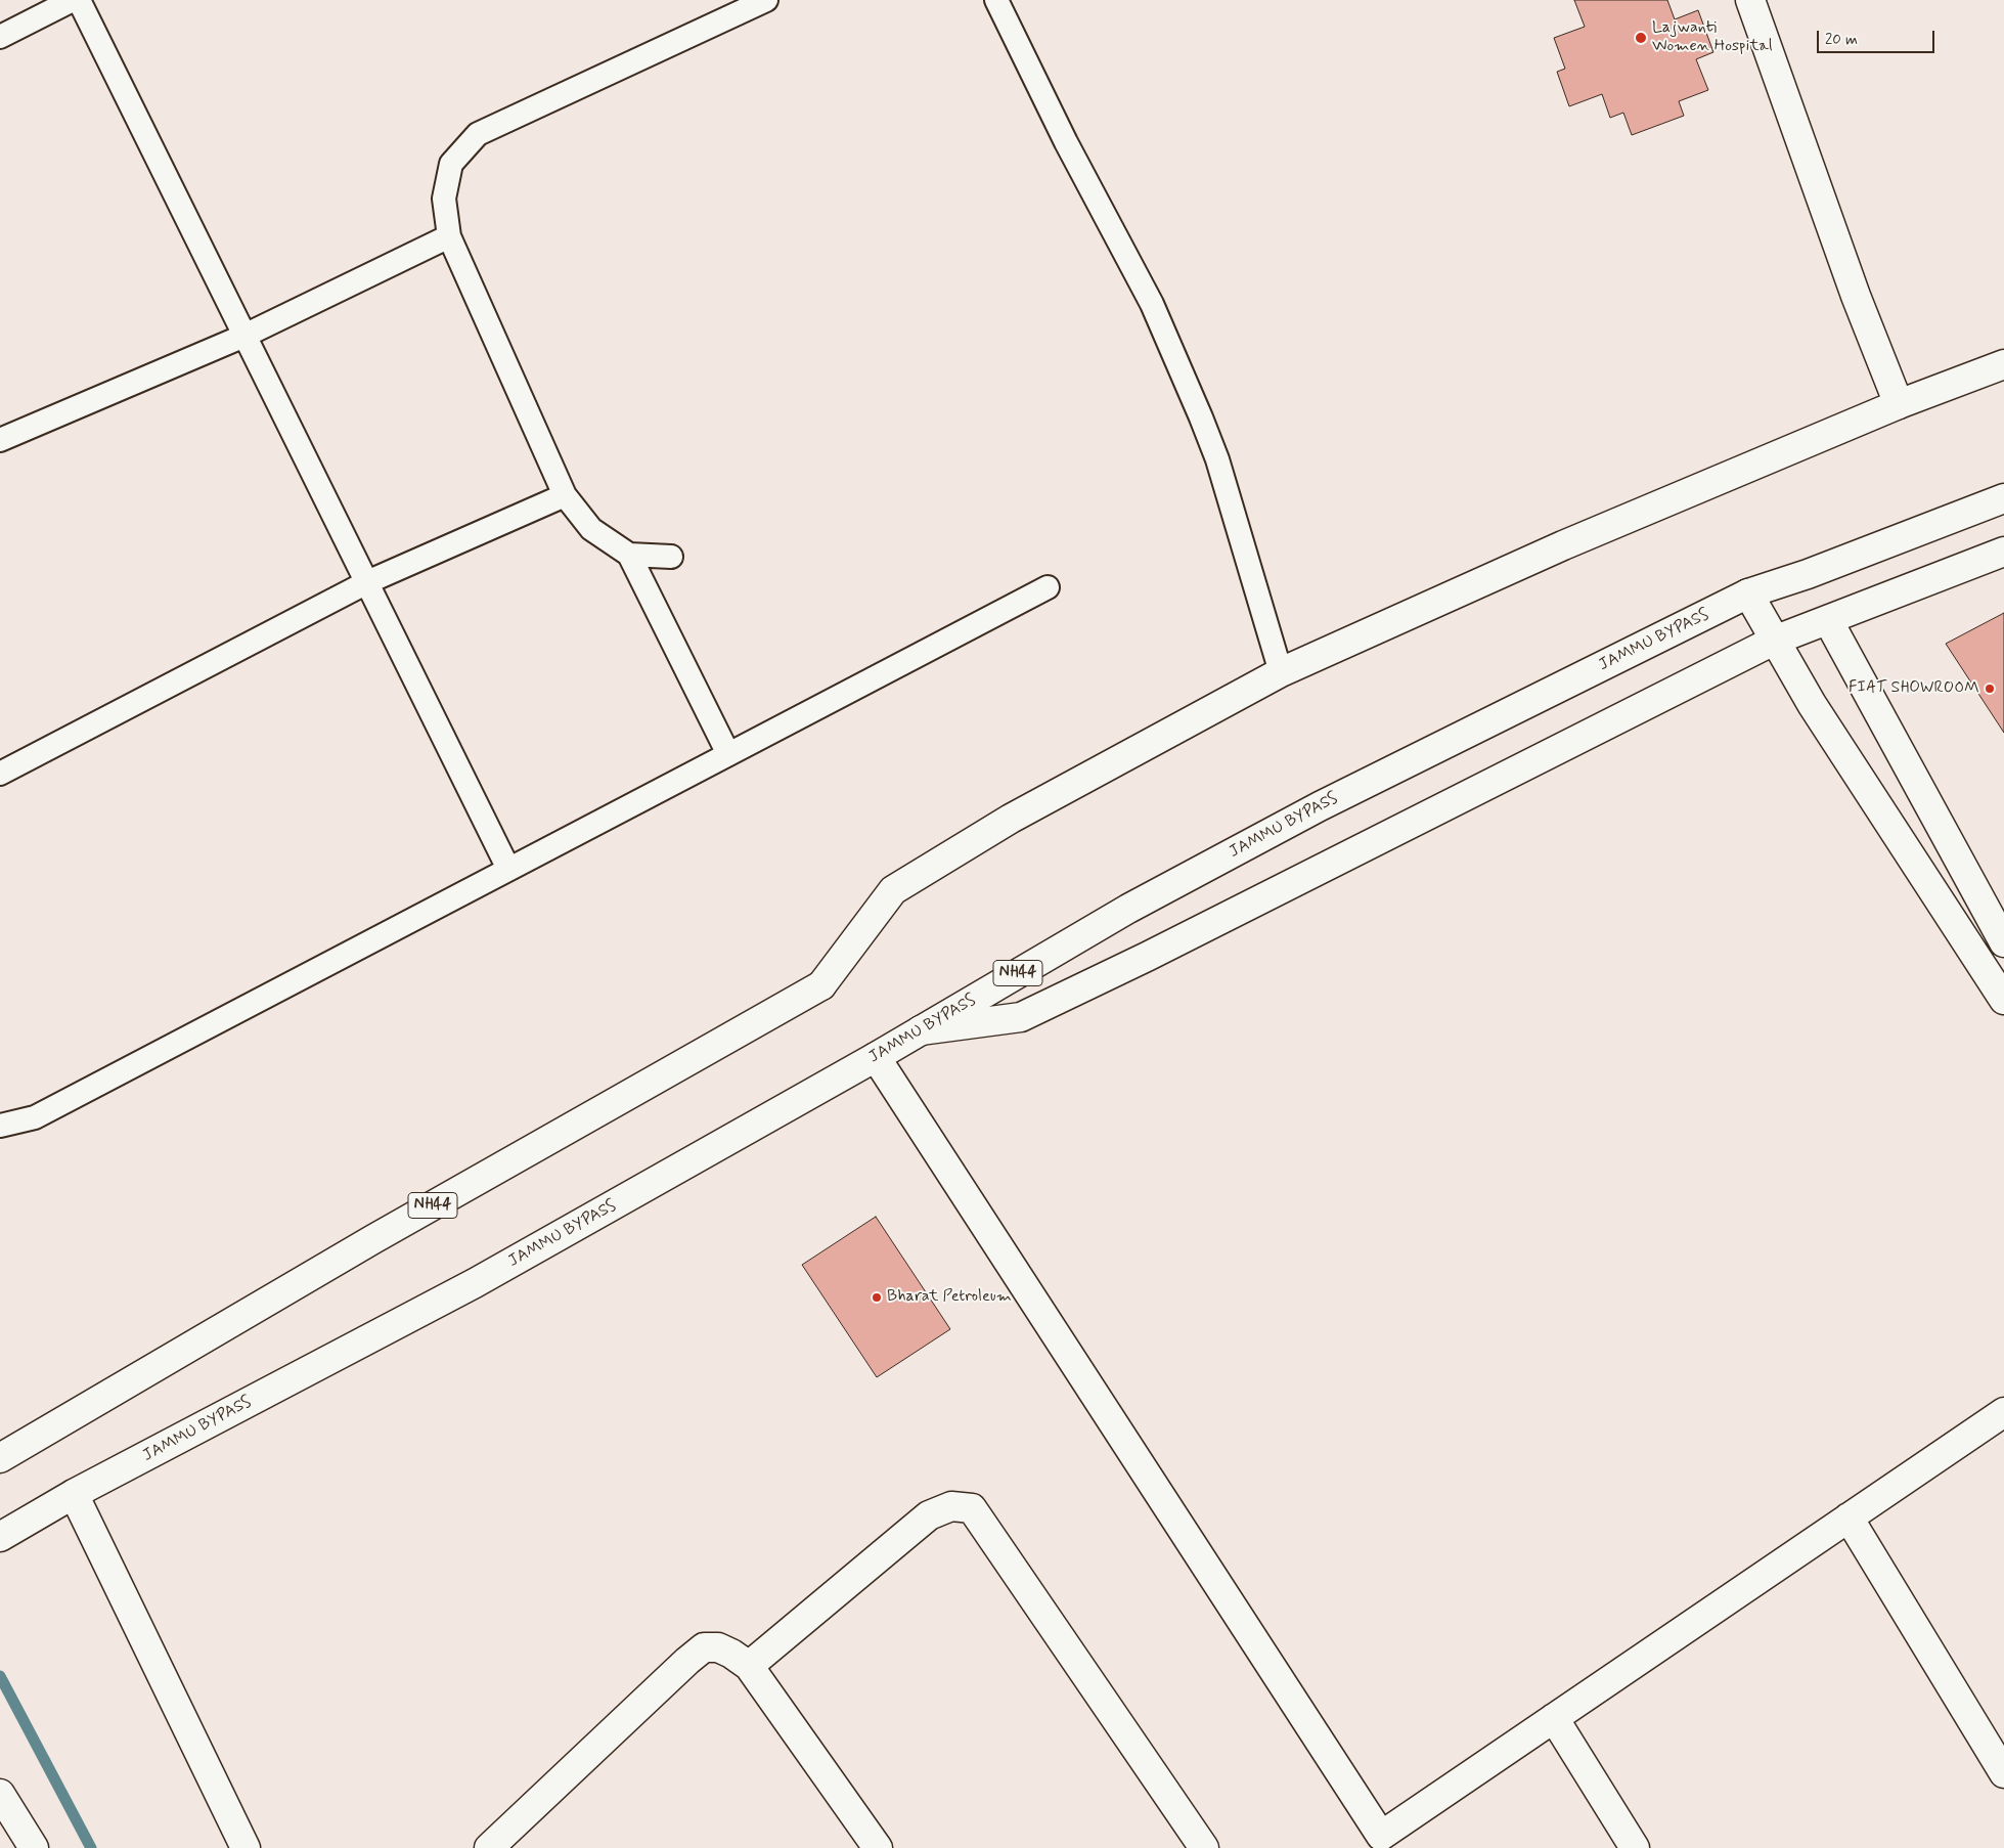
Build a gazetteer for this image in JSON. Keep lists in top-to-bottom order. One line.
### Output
{"streets":{"main road":["JAMMU BYPASS","NH44"]},"places":["Lajwanti Women Hospital","FIAT SHOWROOM","Bharat Petroleum"],"scale_bar":"20 m"}
